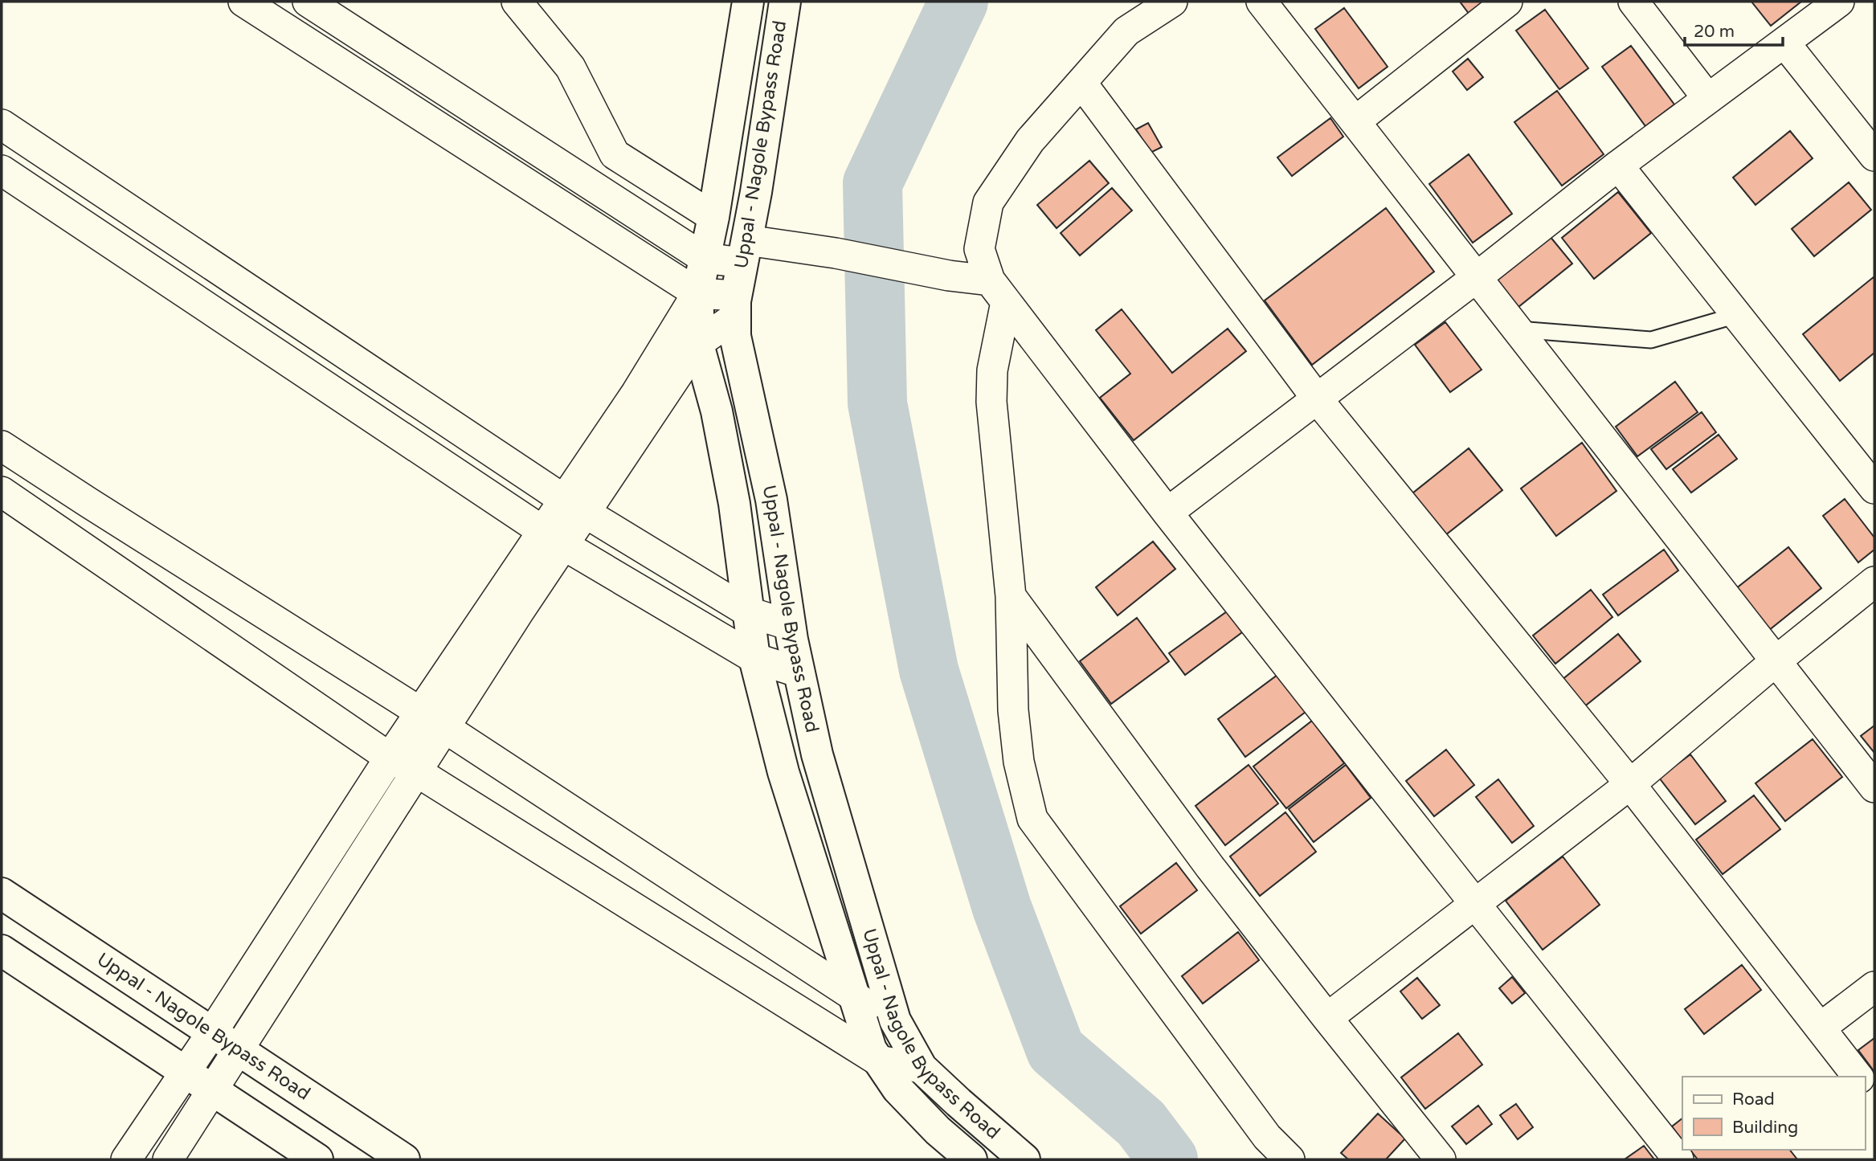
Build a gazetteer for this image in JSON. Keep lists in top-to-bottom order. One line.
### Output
{"streets":{"street":["Uppal - Nagole Bypass Road"]},"legend":["Road","Building"],"scale_bar":"20 m"}
